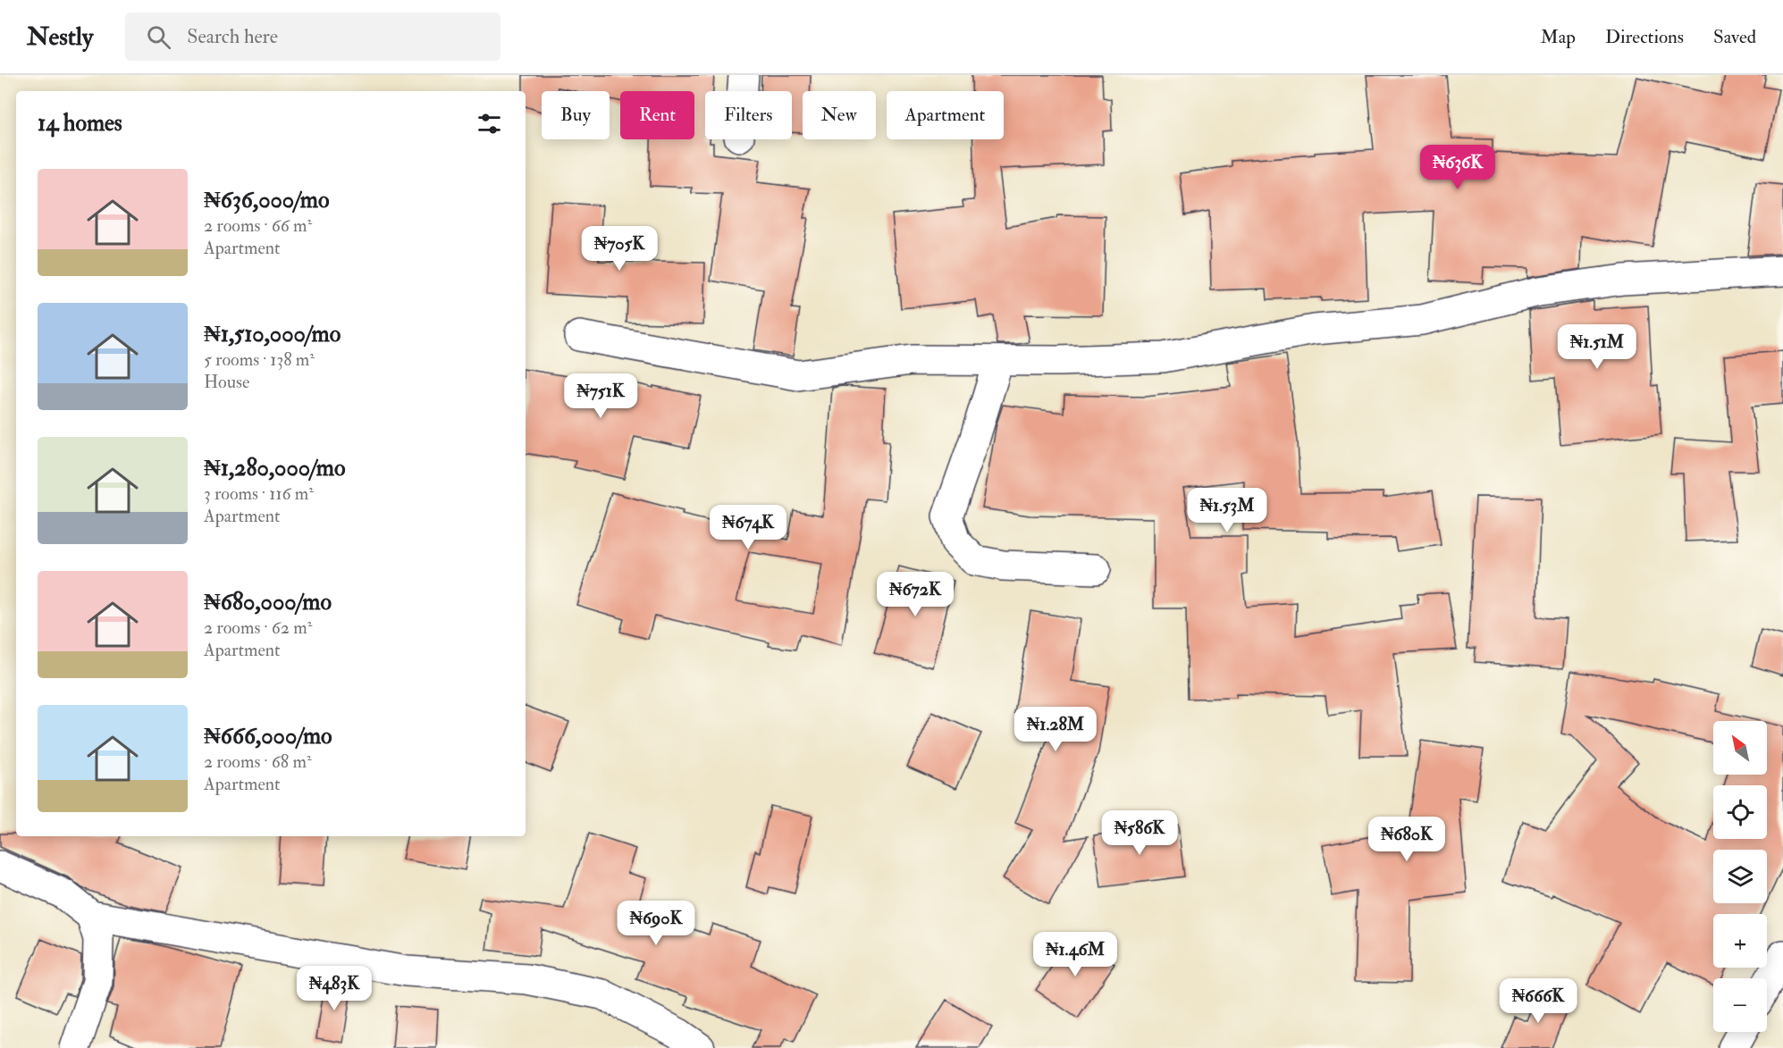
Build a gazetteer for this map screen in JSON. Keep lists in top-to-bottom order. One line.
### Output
{"north":"top left","page":{"header":"Nestly","search":"Search here","nav":["Map","Directions","Saved"],"chip":["Buy","Rent","Filters","New","Apartment"],"heading":"14 homes","price":["₦636K","₦705K","₦1.51M","₦751K","₦1.53M","₦674K","₦672K","₦1.28M","₦586K","₦680K","₦690K","₦1.46M","₦483K","₦666K"],"list":[{"name":"₦636,000/mo","note":"2 rooms · 66 m² · Apartment"},{"name":"₦1,510,000/mo","note":"5 rooms · 138 m² · House"},{"name":"₦1,280,000/mo","note":"3 rooms · 116 m² · Apartment"},{"name":"₦680,000/mo","note":"2 rooms · 62 m² · Apartment"},{"name":"₦666,000/mo","note":"2 rooms · 68 m² · Apartment"}],"map_buttons":["+","−"]}}
